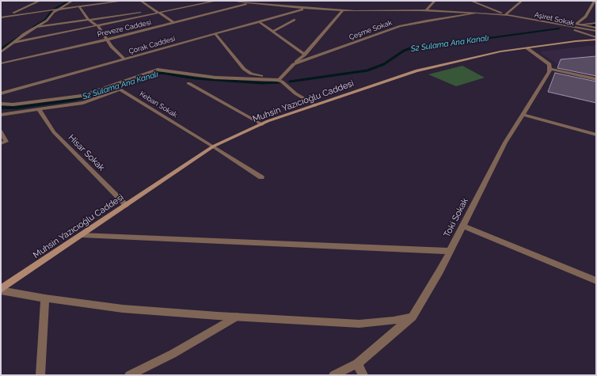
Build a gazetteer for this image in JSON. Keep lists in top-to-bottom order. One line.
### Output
{"streets":{"main road":["Muhsin Yazıcıoğlu Caddesi"],"street":["Aşiret Sokak","Preveze Caddesi","Çeşme Sokak","Çorak Caddesi","Keban Sokak","Hisar Sokak","Toki Sokak"]},"crossings":[["Aşiret Sokak","Muhsin Yazıcıoğlu Caddesi"],["Muhsin Yazıcıoğlu Caddesi","Keban Sokak"],["Muhsin Yazıcıoğlu Caddesi","Hisar Sokak"],["Keban Sokak","Hisar Sokak"]],"water":["S2 Sulama Ana Kanalı"]}
